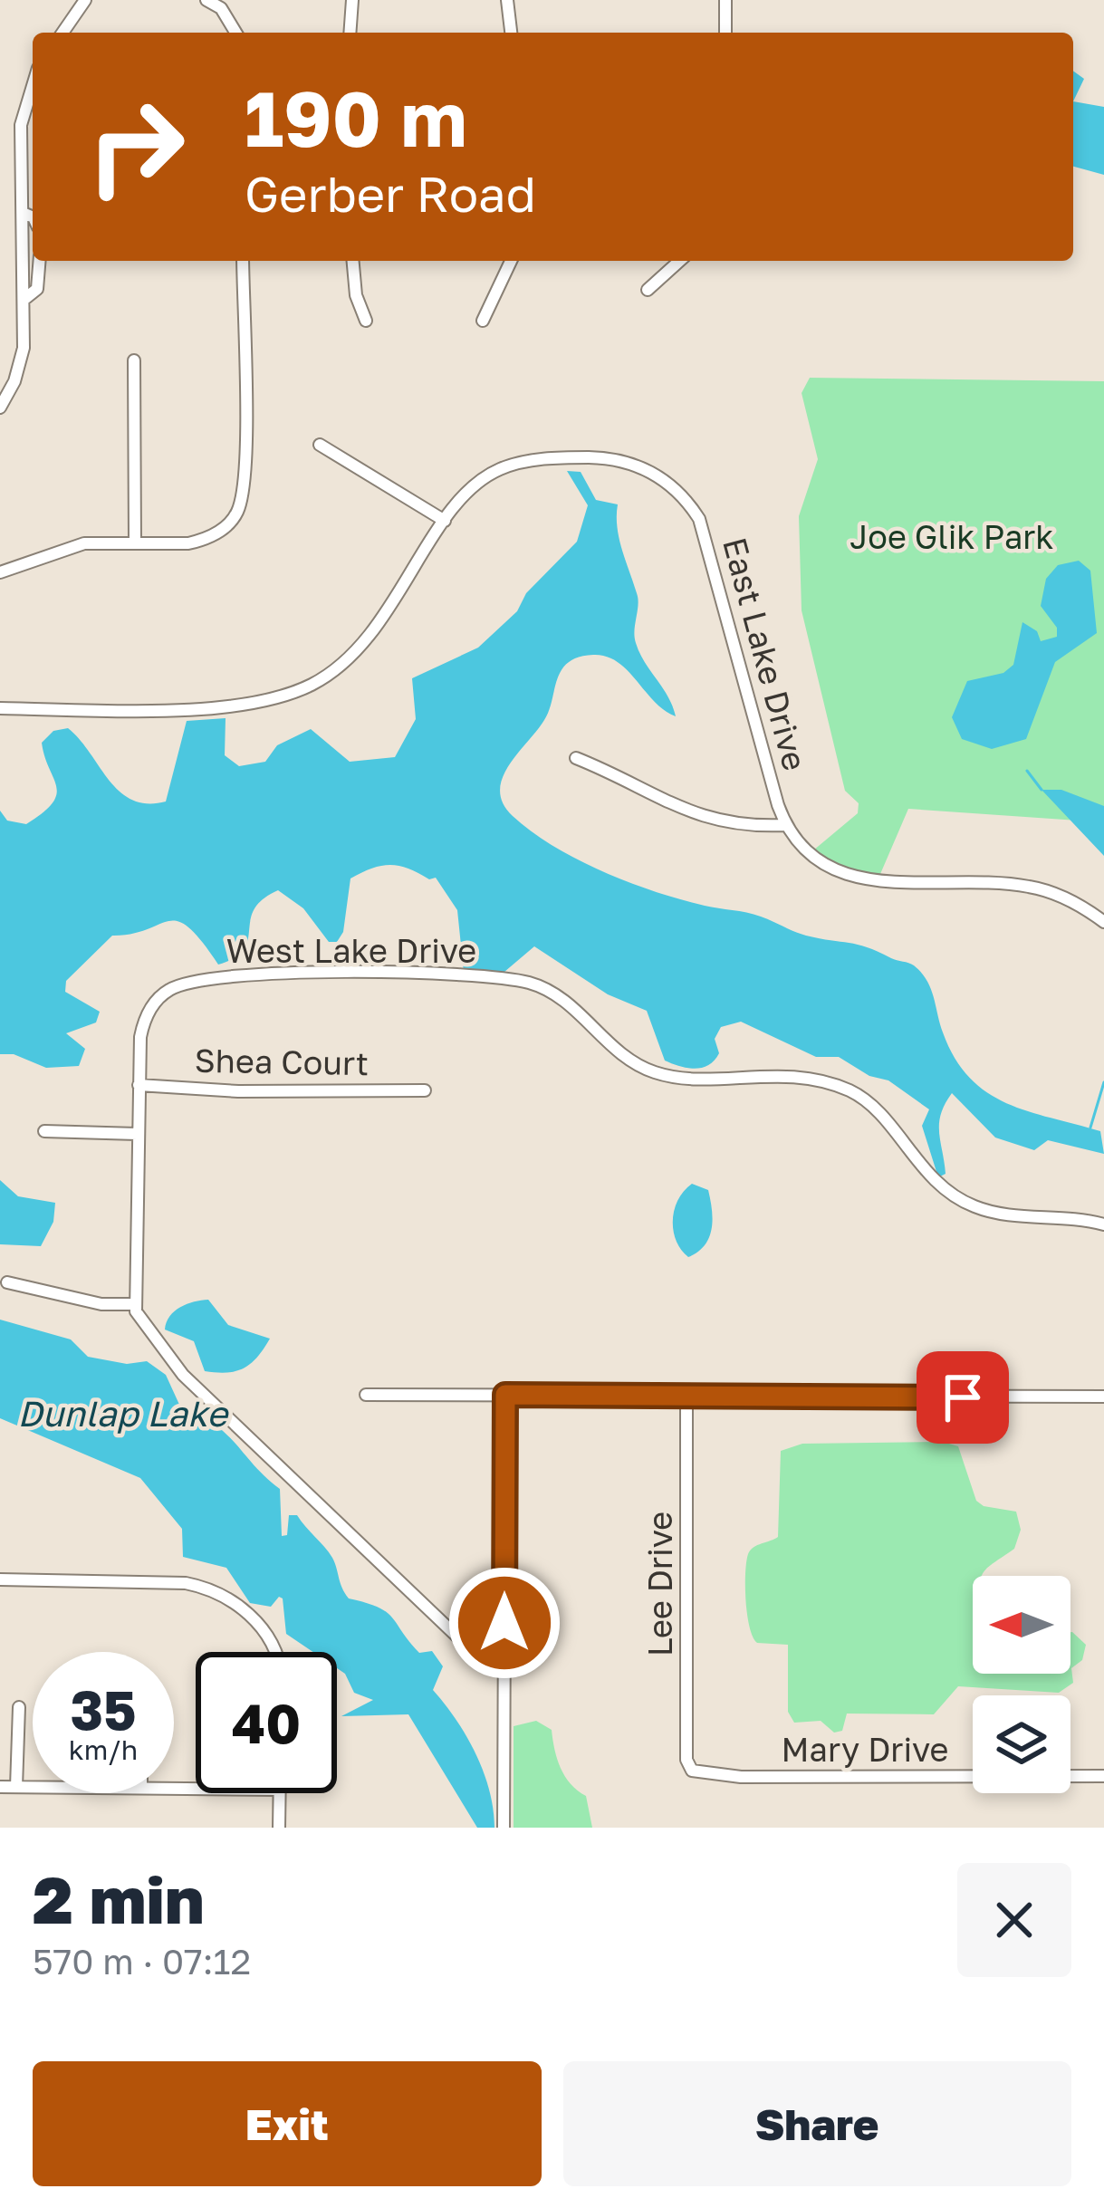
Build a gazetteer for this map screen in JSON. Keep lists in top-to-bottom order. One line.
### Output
{"streets":{"street":["East Lake Drive","West Lake Drive","Shea Court","Lee Drive","Mary Drive"]},"crossings":[["West Lake Drive","Shea Court"],["Lee Drive","Mary Drive"]],"water":["Dunlap Lake"],"parks":["Joe Glik Park"],"north":"left","page":{"turn":["190 m","Gerber Road"],"speed":"35 km/h","limit":"40","heading":["2 min","570 m · 07:12"],"buttons":["Exit","Share"]}}
